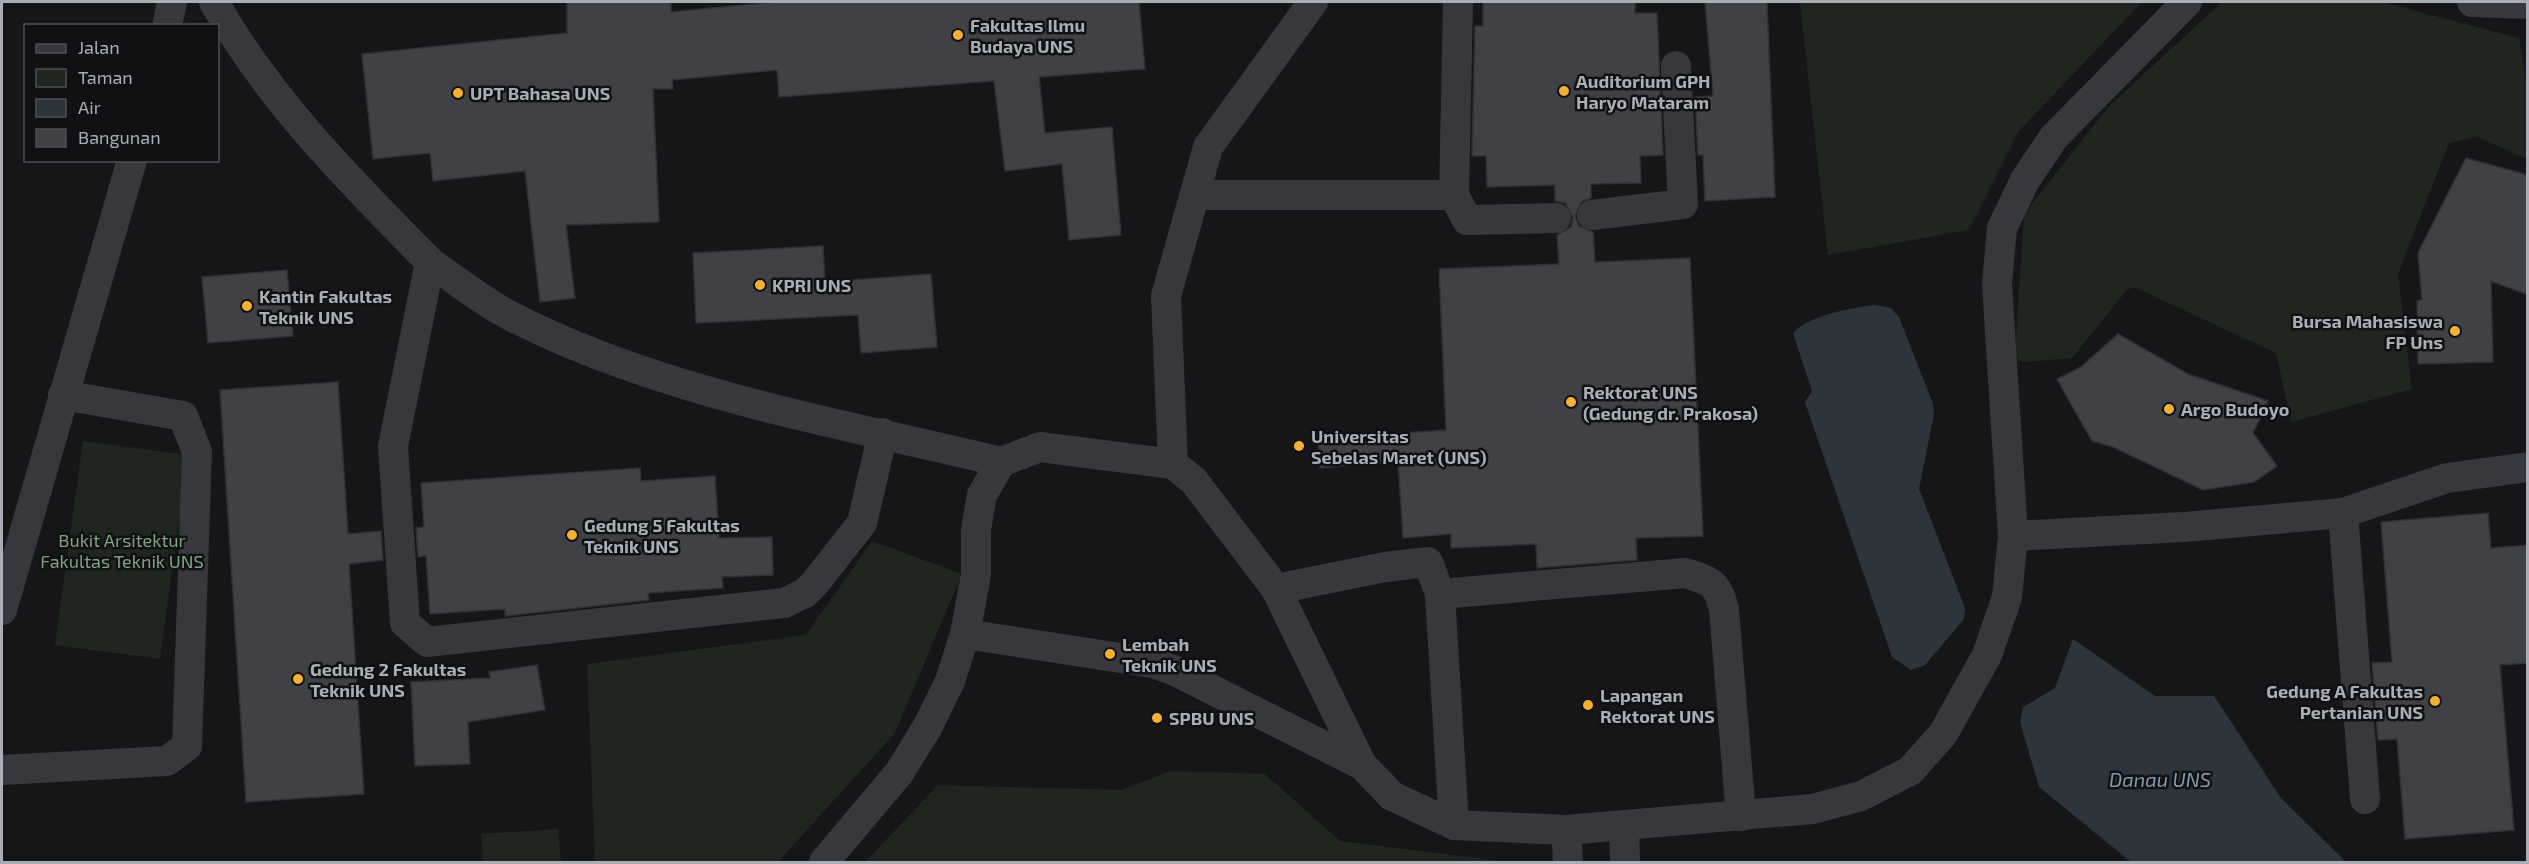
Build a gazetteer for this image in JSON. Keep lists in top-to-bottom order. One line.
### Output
{"water":["Danau UNS"],"parks":["Bukit Arsitektur Fakultas Teknik UNS"],"places":["Fakultas Ilmu Budaya UNS","Auditorium GPH Haryo Mataram","UPT Bahasa UNS","KPRI UNS","Kantin Fakultas Teknik UNS","Bursa Mahasiswa FP Uns","Rektorat UNS (Gedung dr. Prakosa)","Argo Budoyo","Universitas Sebelas Maret (UNS)","Gedung 5 Fakultas Teknik UNS","Lembah Teknik UNS","Gedung 2 Fakultas Teknik UNS","Gedung A Fakultas Pertanian UNS","Lapangan Rektorat UNS","SPBU UNS"],"legend":["Jalan","Taman","Air","Bangunan"]}
